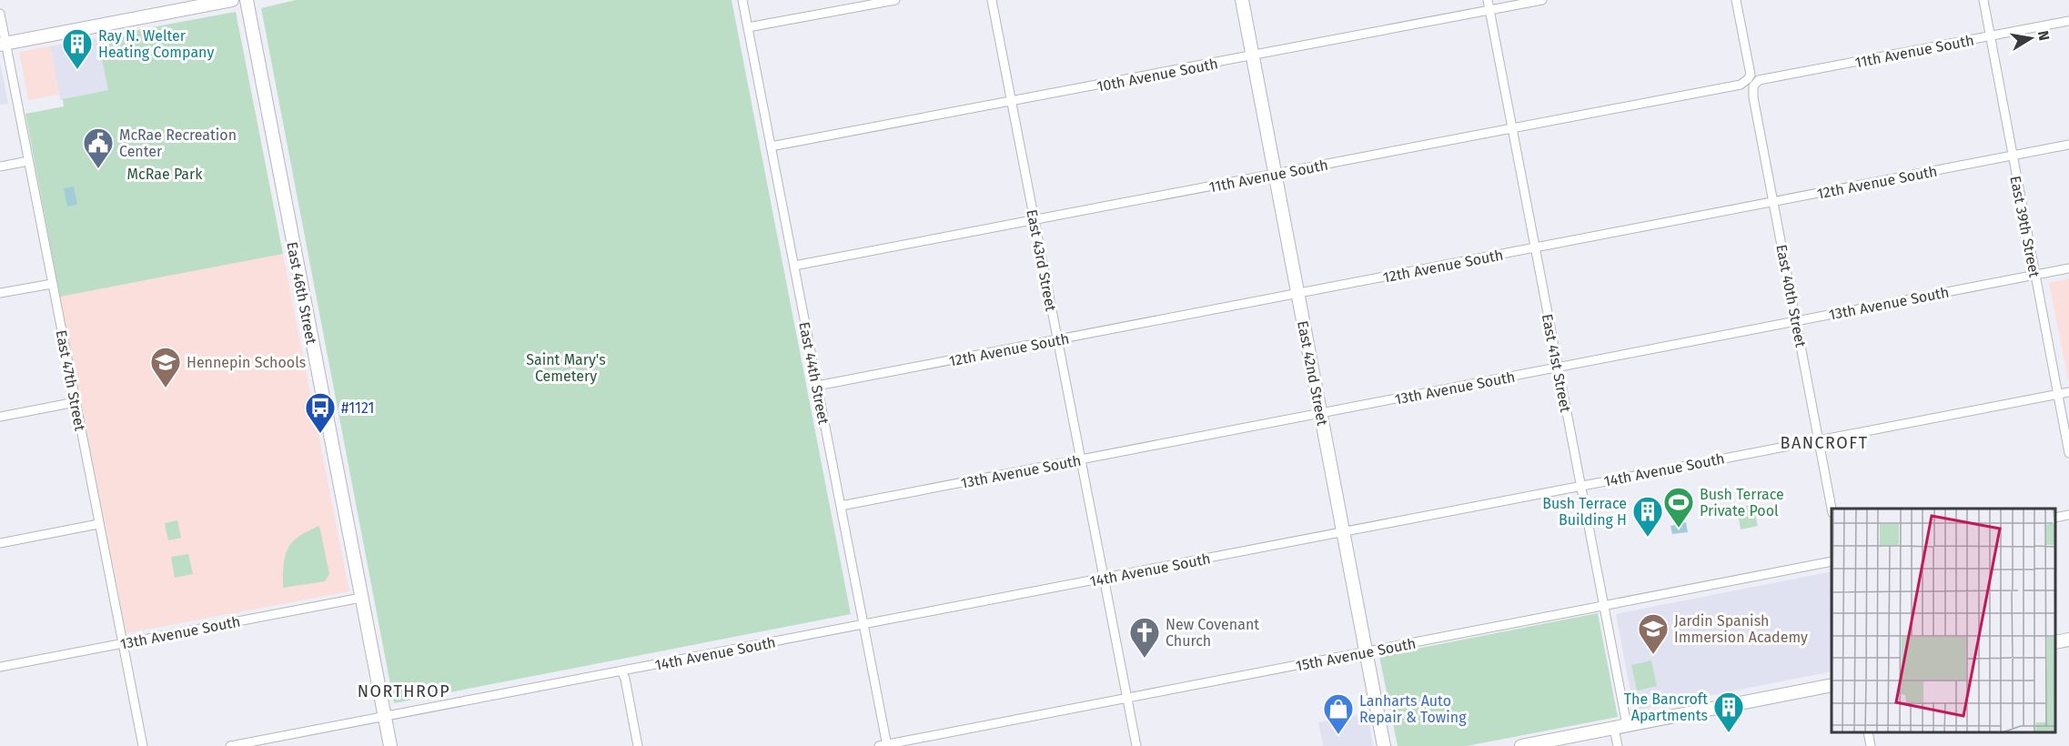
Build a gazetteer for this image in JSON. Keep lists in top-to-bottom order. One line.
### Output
{"streets":{"street":["11th Avenue South","10th Avenue South","12th Avenue South","East 39th Street","East 43rd Street","East 46th Street","East 40th Street","13th Avenue South","East 41st Street","East 44th Street","East 42nd Street","East 47th Street","14th Avenue South","15th Avenue South"]},"crossings":[["11th Avenue South","East 39th Street"],["11th Avenue South","East 43rd Street"],["11th Avenue South","East 40th Street"],["11th Avenue South","East 41st Street"],["11th Avenue South","East 44th Street"],["11th Avenue South","East 42nd Street"],["10th Avenue South","East 43rd Street"],["10th Avenue South","East 41st Street"],["10th Avenue South","East 44th Street"],["10th Avenue South","East 42nd Street"],["12th Avenue South","East 39th Street"],["12th Avenue South","East 43rd Street"],["12th Avenue South","East 40th Street"],["12th Avenue South","East 41st Street"],["12th Avenue South","East 44th Street"],["12th Avenue South","East 42nd Street"],["East 39th Street","13th Avenue South"],["East 39th Street","14th Avenue South"],["East 43rd Street","13th Avenue South"],["East 43rd Street","14th Avenue South"],["East 43rd Street","15th Avenue South"],["East 46th Street","13th Avenue South"],["East 46th Street","14th Avenue South"],["East 40th Street","13th Avenue South"],["East 40th Street","14th Avenue South"],["13th Avenue South","East 41st Street"],["13th Avenue South","East 44th Street"],["13th Avenue South","East 42nd Street"],["13th Avenue South","East 47th Street"],["East 41st Street","14th Avenue South"],["East 41st Street","15th Avenue South"],["East 44th Street","14th Avenue South"],["East 44th Street","15th Avenue South"],["East 42nd Street","14th Avenue South"],["East 42nd Street","15th Avenue South"]],"districts":["BANCROFT","NORTHROP"],"parks":["McRae Park","Saint Mary's Cemetery"],"places":{"building":["Ray N. Welter Heating Company","Bush Terrace Building H","The Bancroft Apartments"],"public building":["McRae Recreation Center"],"school or university":["Hennepin Schools","Jardin Spanish Immersion Academy"],"bus stop":["#1121"],"sports":["Bush Terrace Private Pool"],"church":["New Covenant Church"],"shop":["Lanharts Auto Repair & Towing"]},"north":"right"}
